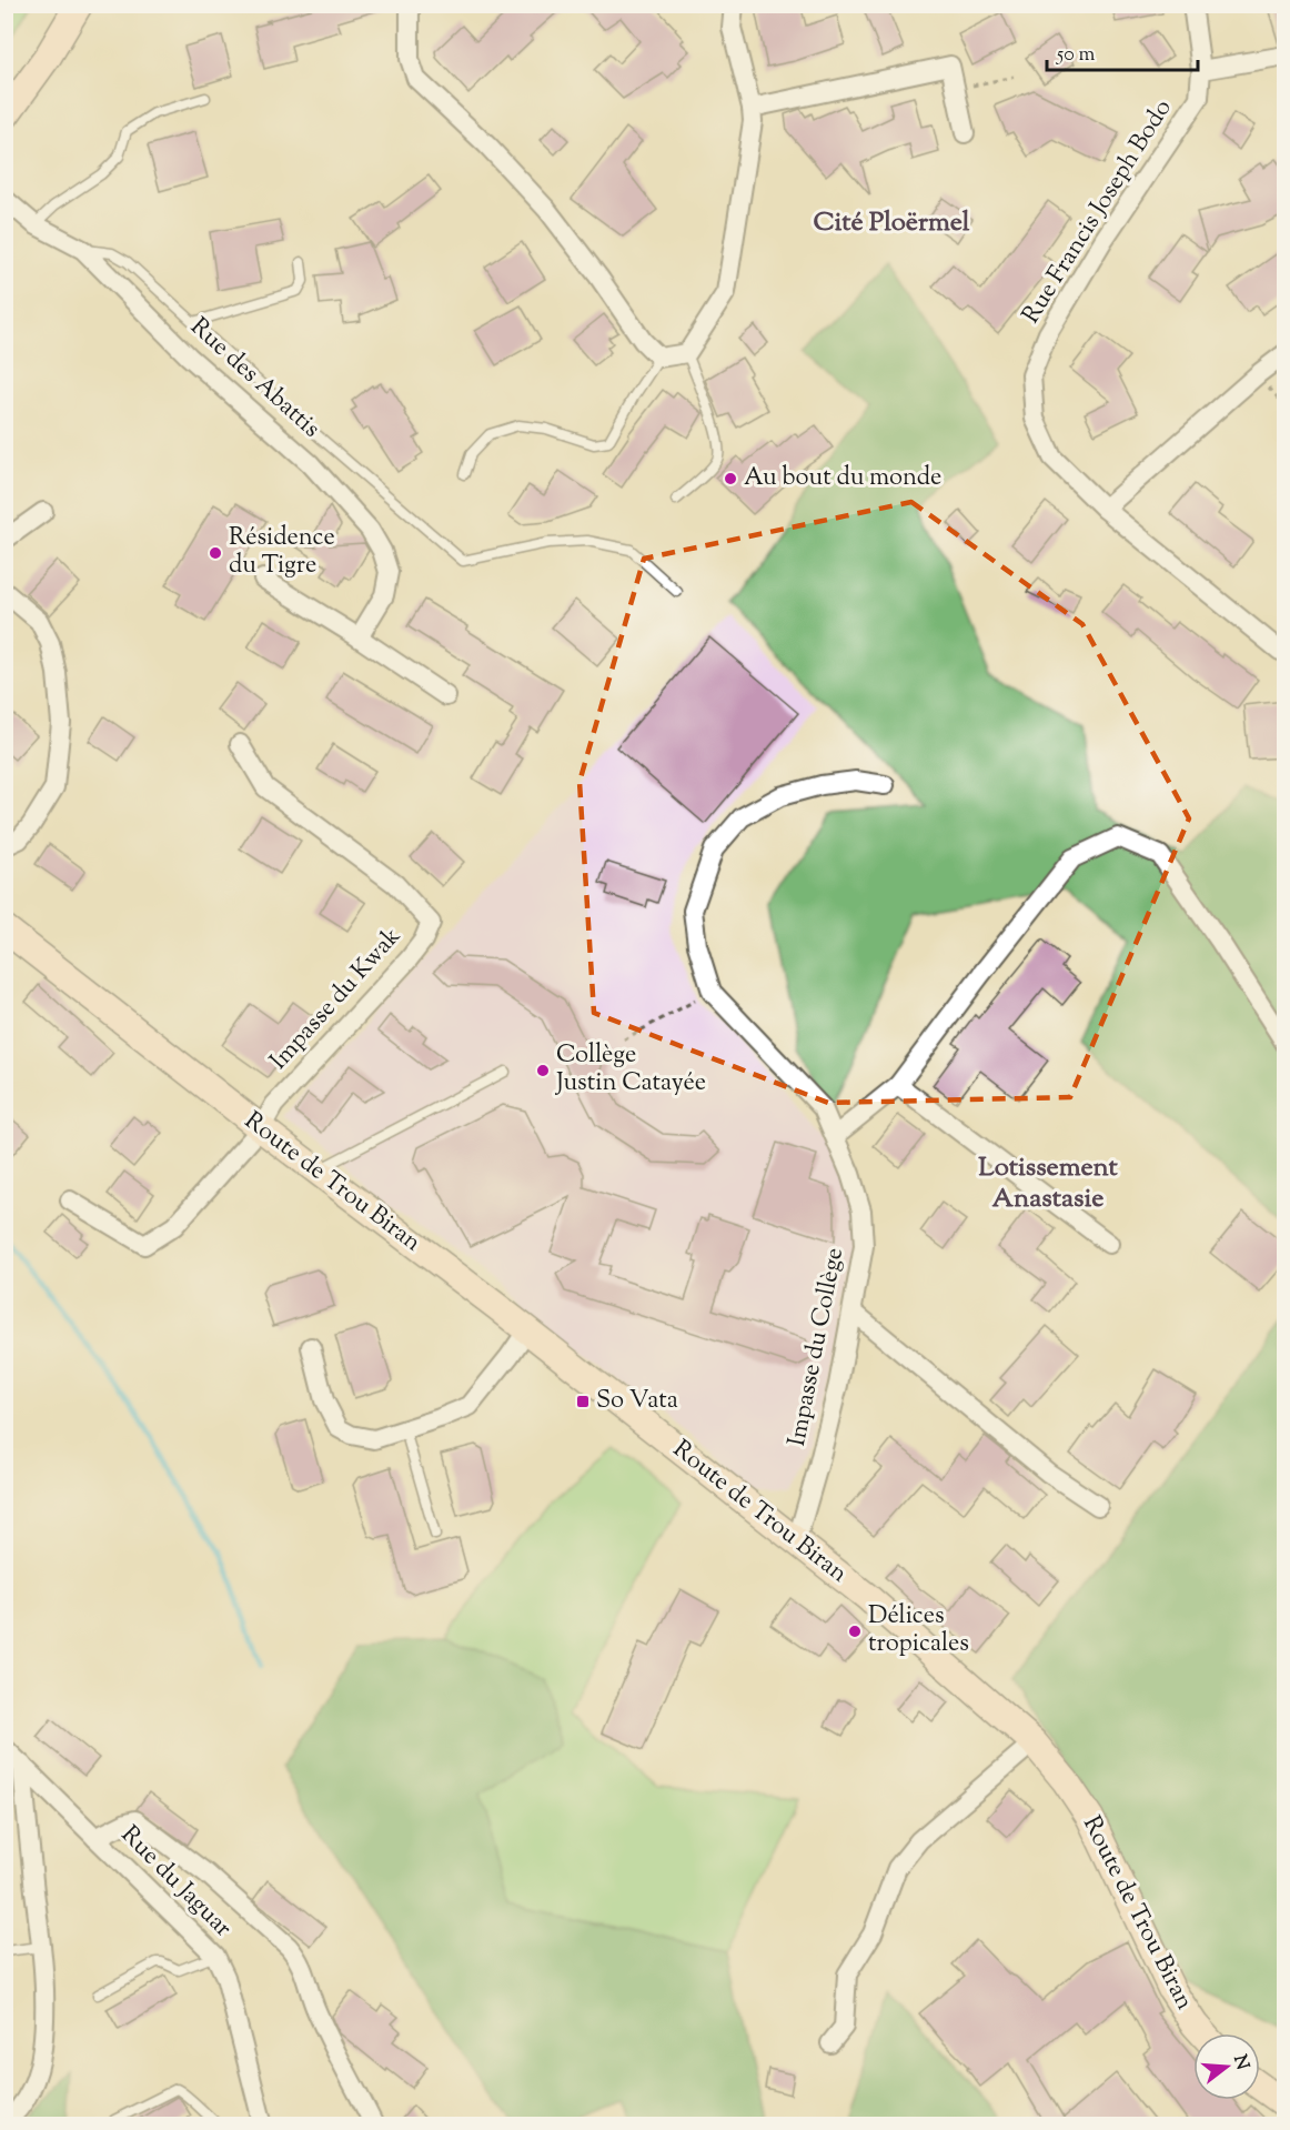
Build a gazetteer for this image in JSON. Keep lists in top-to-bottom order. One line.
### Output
{"streets":{"main road":["Route de Trou Biran"],"street":["Rue Francis Joseph Bodo","Rue des Abattis","Impasse du Kwak","Impasse du Collège","Rue du Jaguar"]},"crossings":[["Impasse du Kwak","Route de Trou Biran"],["Route de Trou Biran","Impasse du Collège"]],"districts":["Cité Ploërmel","Lotissement Anastasie"],"places":{"other":["Au bout du monde","Résidence du Tigre","Collège Justin Catayée","Délices tropicales"],"transit":["So Vata"]},"scale_bar":"50 m","north":"right"}
